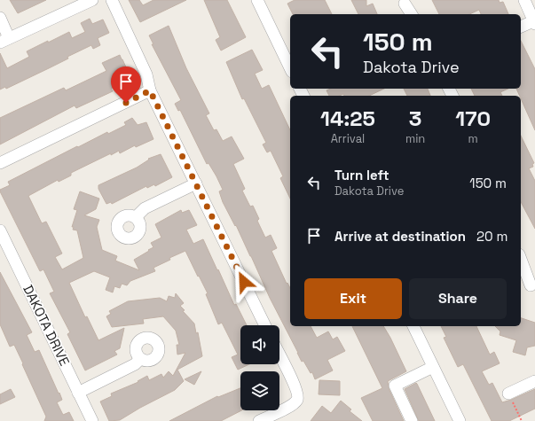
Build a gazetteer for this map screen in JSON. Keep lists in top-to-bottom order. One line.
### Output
{"streets":{"street":["DAKOTA DRIVE"]},"page":{"turn":["150 m","Dakota Drive"],"eta":["14:25","Arrival","3","min","170","m"],"list":[{"name":"Turn left","note":"Dakota Drive","value":"150 m"},{"name":"Arrive at destination","value":"20 m"}],"buttons":["Exit","Share"]}}
